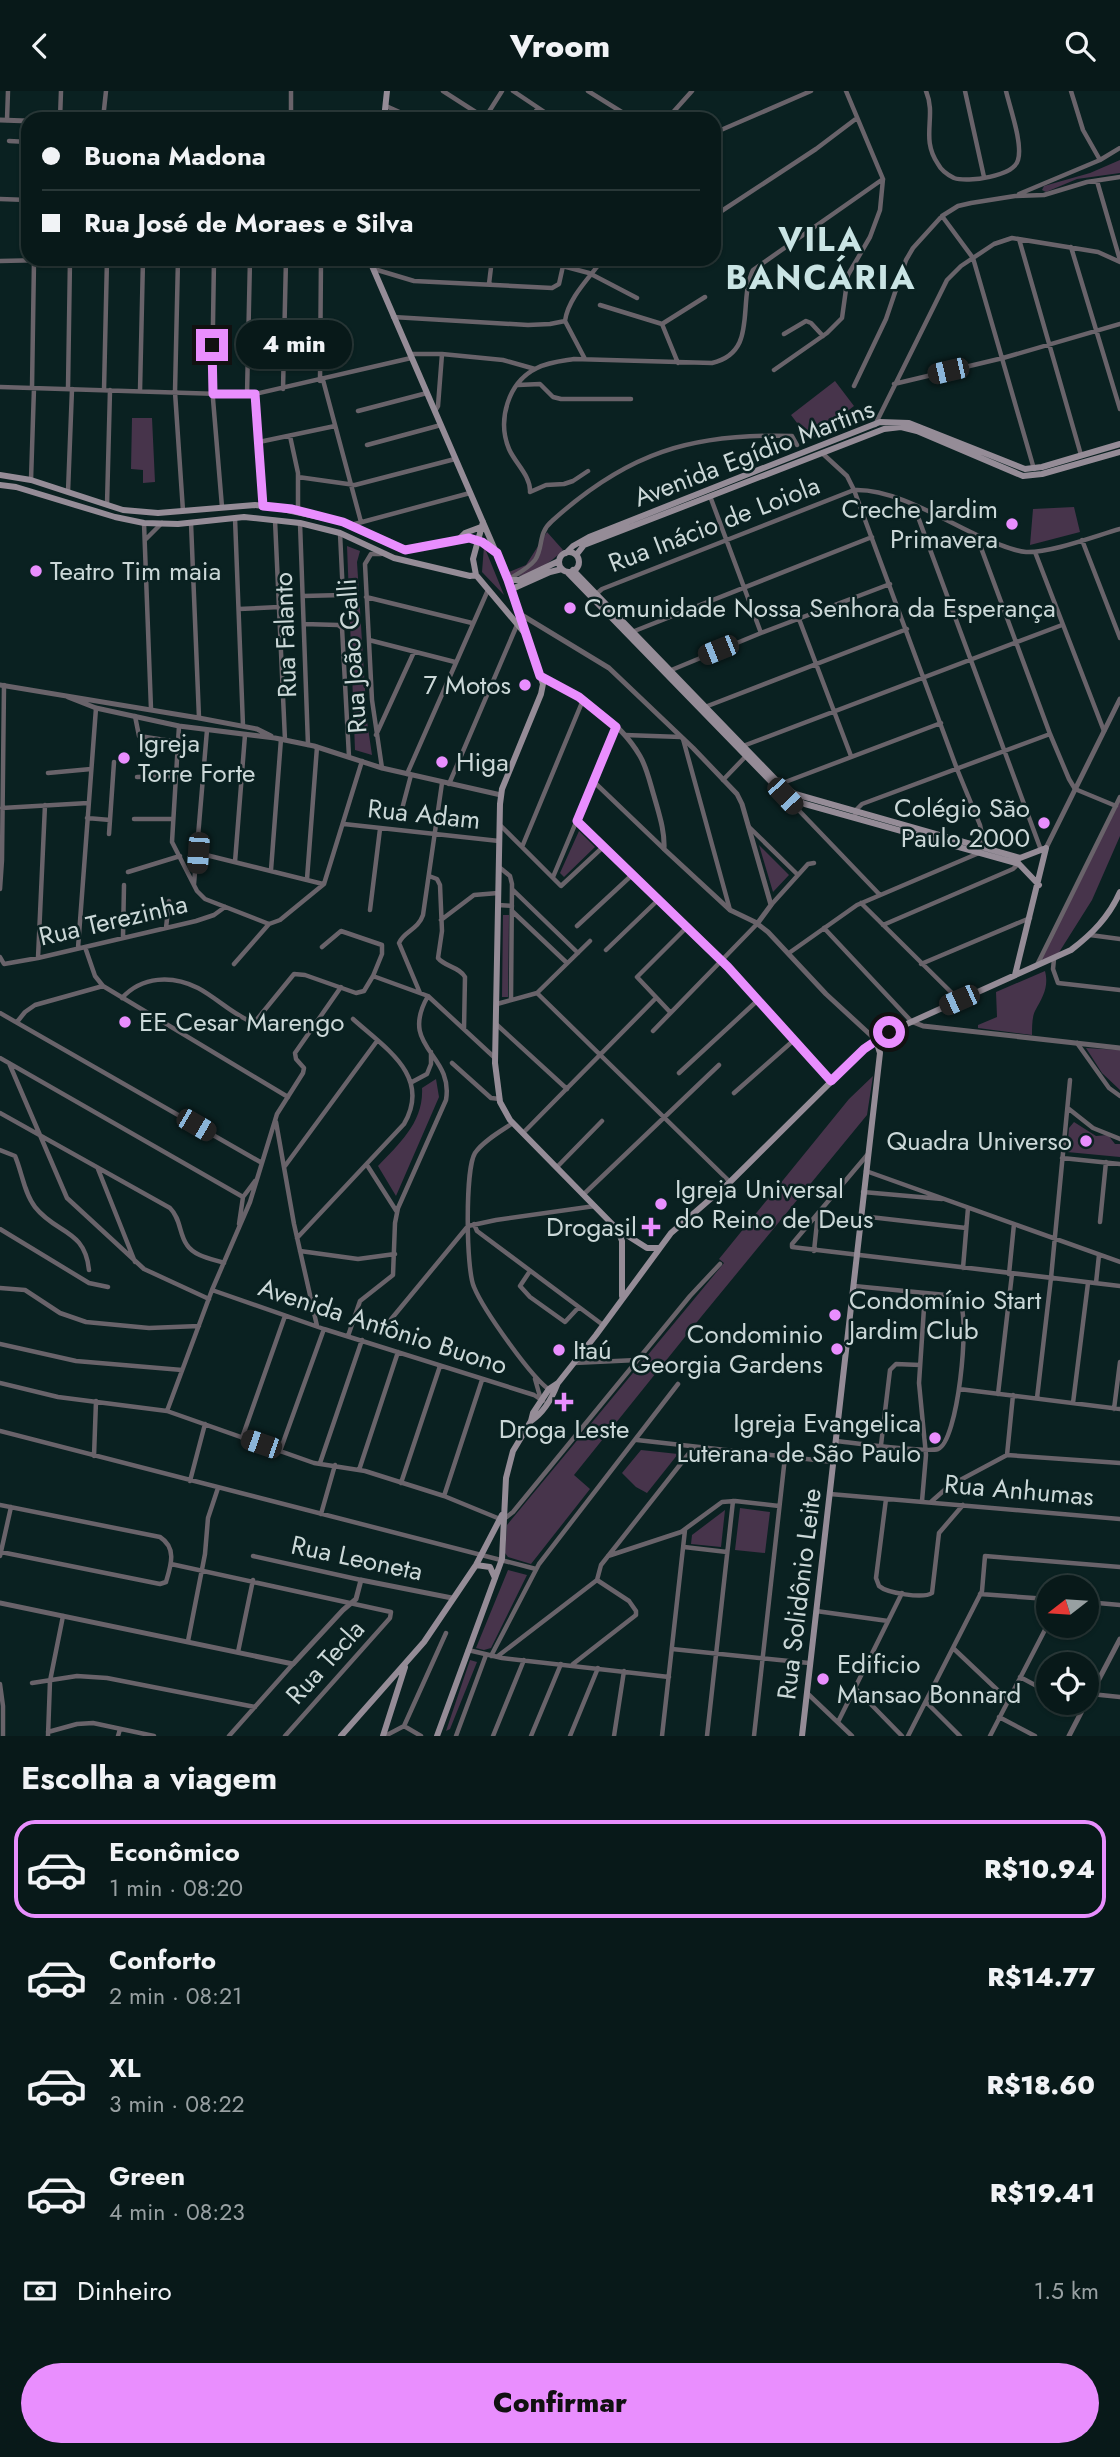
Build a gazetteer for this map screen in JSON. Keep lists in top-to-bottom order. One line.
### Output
{"streets":{"main road":["Avenida Egídio Martins","Rua Solidônio Leite"],"street":["Rua Inácio de Loiola","Rua Falanto","Rua João Galli","Rua Adam","Rua Terezinha","Avenida Antônio Buono","Rua Anhumas","Rua Leoneta","Rua Tecla"]},"crossings":[["Rua Anhumas","Rua Solidônio Leite"]],"districts":["VILA BANCÁRIA"],"places":{"other":["Creche Jardim Primavera","Teatro Tim maia","Comunidade Nossa Senhora da Esperança","7 Motos","Igreja Torre Forte","Higa","Colégio São Paulo 2000","EE Cesar Marengo","Quadra Universo","Igreja Universal do Reino de Deus","Condomínio Start Jardim Club","Condominio Georgia Gardens","Itaú","Igreja Evangelica Luterana de São Paulo","Edificio Mansao Bonnard"],"health":["Drogasil","Droga Leste"]},"north":"left","page":{"header":"Vroom","banner":["Buona Madona","Rua José de Moraes e Silva"],"bubble":"4 min","heading":"Escolha a viagem","list":[{"name":"Econômico","note":"1 min · 08:20","value":"R$10.94"},{"name":"Conforto","note":"2 min · 08:21","value":"R$14.77"},{"name":"XL","note":"3 min · 08:22","value":"R$18.60"},{"name":"Green","note":"4 min · 08:23","value":"R$19.41"}],"pay":["Dinheiro","1.5 km"],"buttons":"Confirmar"}}
